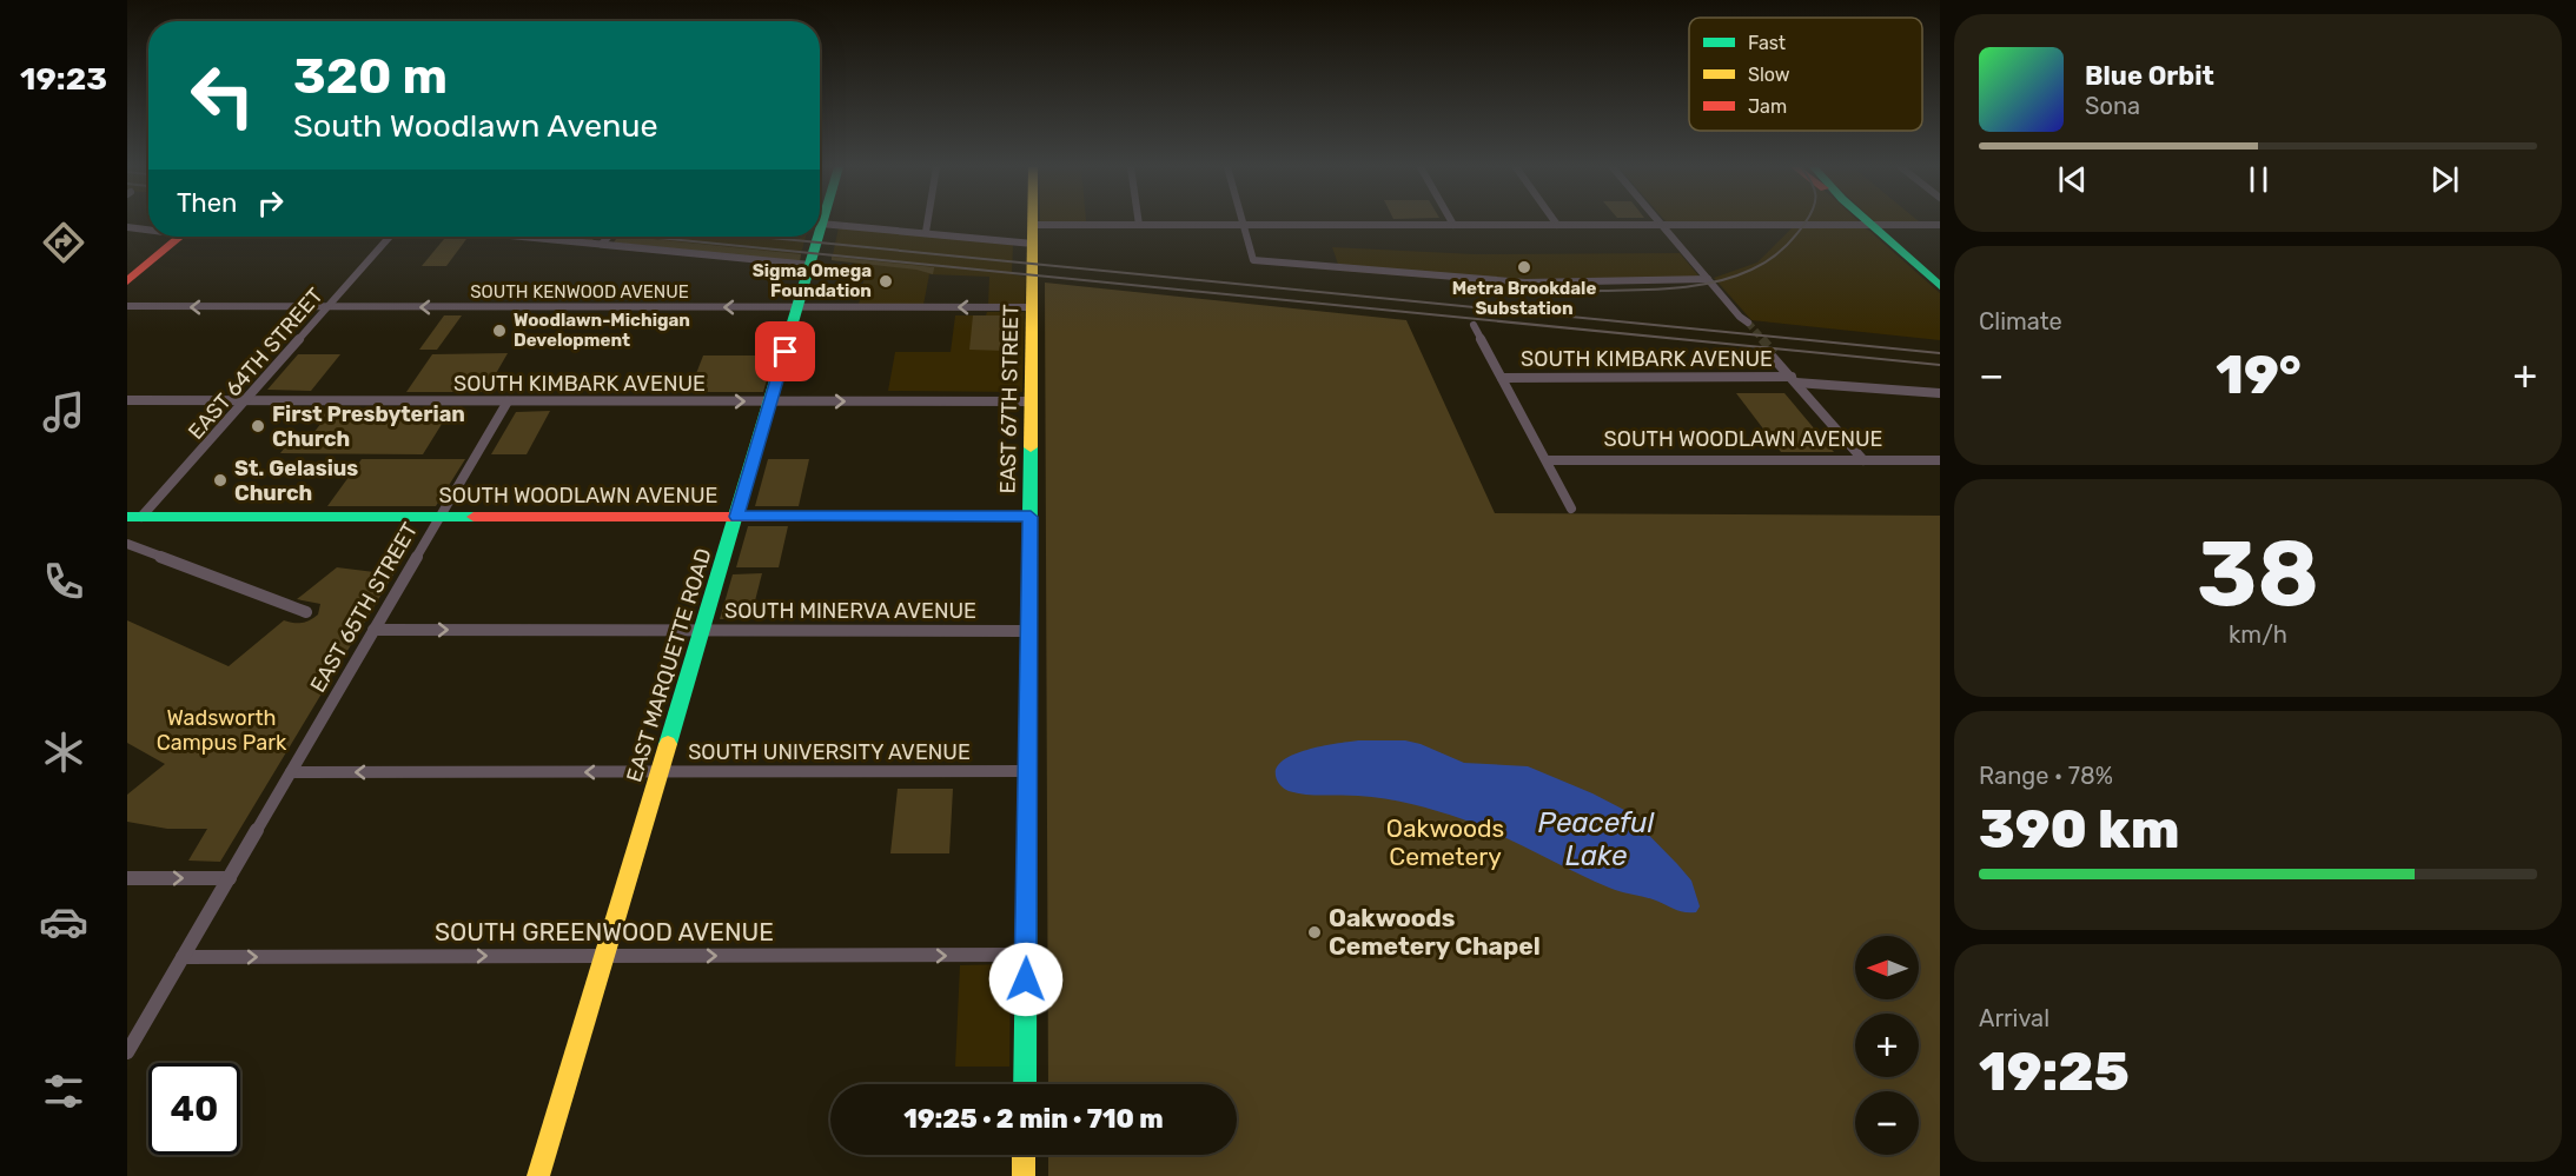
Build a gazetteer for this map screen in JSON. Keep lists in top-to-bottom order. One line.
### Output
{"streets":{"street":["SOUTH KENWOOD AVENUE","SOUTH KIMBARK AVENUE","EAST 64TH STREET","EAST 67TH STREET","SOUTH WOODLAWN AVENUE","EAST 65TH STREET","SOUTH MINERVA AVENUE","EAST MARQUETTE ROAD","SOUTH UNIVERSITY AVENUE","SOUTH GREENWOOD AVENUE"]},"crossings":[["SOUTH KENWOOD AVENUE","EAST 64TH STREET"],["SOUTH KENWOOD AVENUE","EAST 67TH STREET"],["SOUTH KENWOOD AVENUE","EAST MARQUETTE ROAD"],["SOUTH KIMBARK AVENUE","EAST 64TH STREET"],["SOUTH KIMBARK AVENUE","EAST 67TH STREET"],["SOUTH KIMBARK AVENUE","EAST 65TH STREET"],["SOUTH KIMBARK AVENUE","EAST MARQUETTE ROAD"],["EAST 64TH STREET","SOUTH WOODLAWN AVENUE"],["EAST 67TH STREET","SOUTH WOODLAWN AVENUE"],["EAST 67TH STREET","SOUTH MINERVA AVENUE"],["EAST 67TH STREET","SOUTH UNIVERSITY AVENUE"],["EAST 67TH STREET","SOUTH GREENWOOD AVENUE"],["SOUTH WOODLAWN AVENUE","EAST 65TH STREET"],["SOUTH WOODLAWN AVENUE","EAST MARQUETTE ROAD"],["EAST 65TH STREET","SOUTH MINERVA AVENUE"],["EAST 65TH STREET","SOUTH UNIVERSITY AVENUE"],["EAST 65TH STREET","SOUTH GREENWOOD AVENUE"],["SOUTH MINERVA AVENUE","EAST MARQUETTE ROAD"],["EAST MARQUETTE ROAD","SOUTH UNIVERSITY AVENUE"],["EAST MARQUETTE ROAD","SOUTH GREENWOOD AVENUE"]],"one_way":["SOUTH KIMBARK AVENUE","SOUTH MINERVA AVENUE","SOUTH UNIVERSITY AVENUE","SOUTH GREENWOOD AVENUE"],"water":["Peaceful Lake"],"parks":["Wadsworth Campus Park","Oakwoods Cemetery"],"places":["Metra Brookdale Substation","Sigma Omega Foundation","Woodlawn-Michigan Development","First Presbyterian Church","St. Gelasius Church","Oakwoods Cemetery Chapel"],"legend":["Fast","Slow","Jam"],"north":"left","page":{"tabs":"19:23","turn":["320 m","South Woodlawn Avenue"],"song":["Blue Orbit","Sona"],"then":"Then","tile":["Climate",["38","km/h"],["Range · 78%","390 km"],["Arrival","19:25"]],"heat":["−","19°","+"],"map_buttons":["+","−"],"limit":"40","trip":"19:25 · 2 min · 710 m"}}
